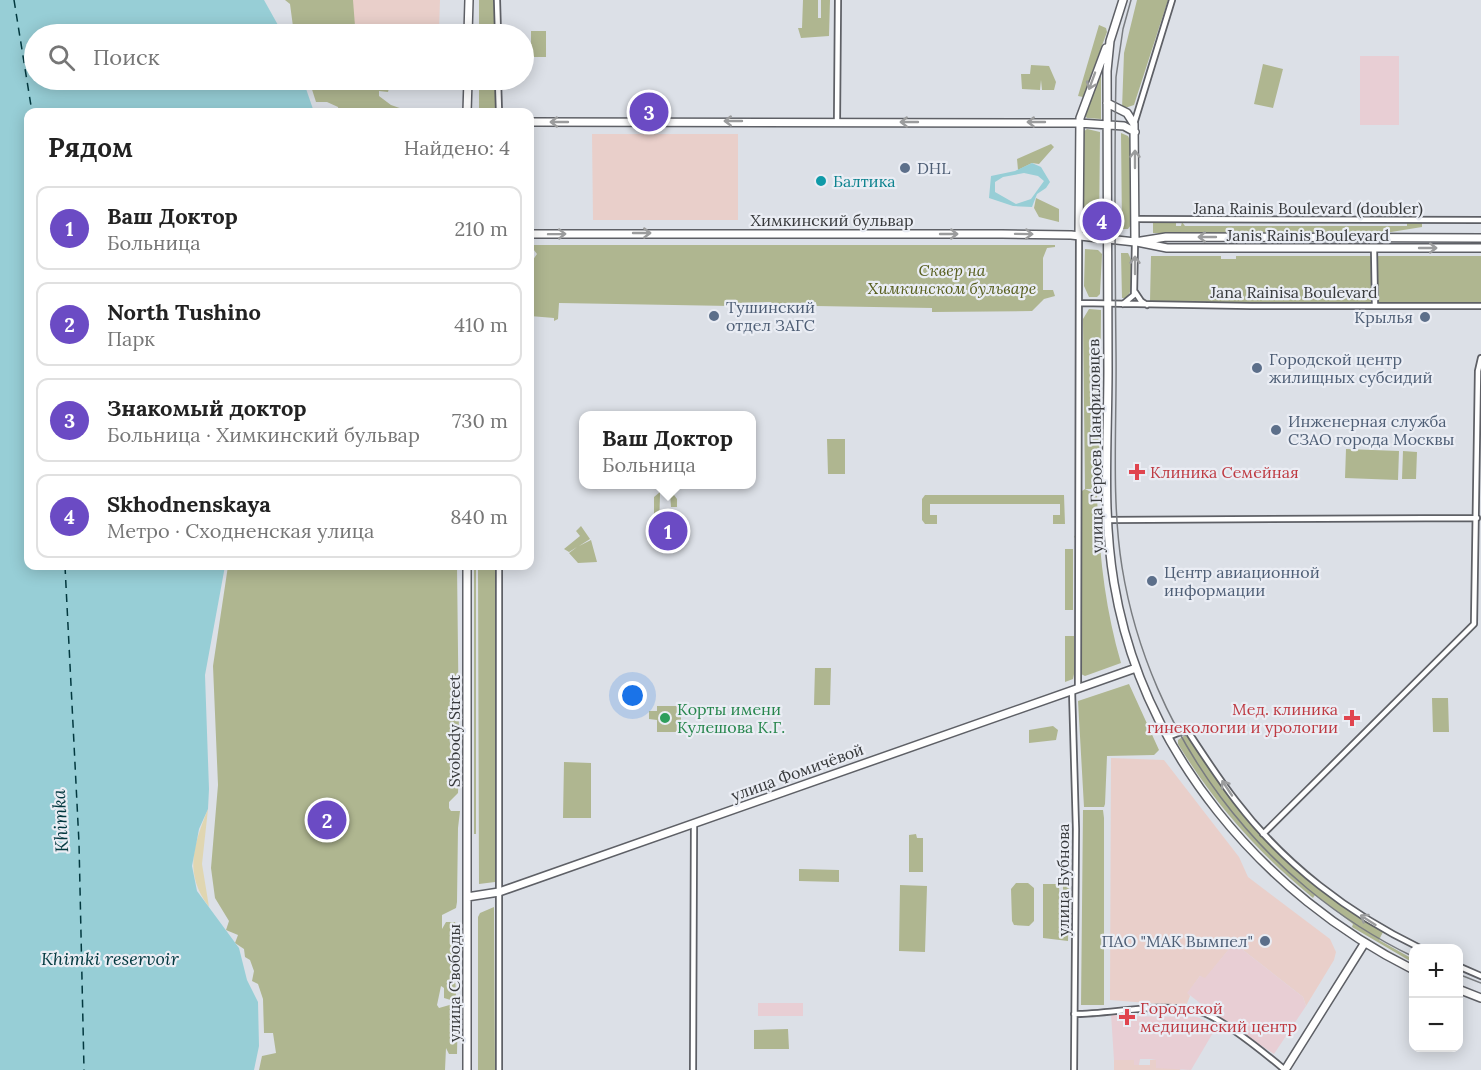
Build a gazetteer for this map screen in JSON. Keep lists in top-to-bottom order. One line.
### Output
{"streets":{"main road":["Химкинский бульвар","Janis Rainis Boulevard","улица Героев Панфиловцев","Svobody Street","улица Фомичёвой","улица Свободы"],"street":["Jana Rainis Boulevard (doubler)","Jana Rainisa Boulevard","улица Бубнова"]},"crossings":[["Химкинский бульвар","Janis Rainis Boulevard"],["Химкинский бульвар","улица Героев Панфиловцев"],["Химкинский бульвар","улица Бубнова"],["Jana Rainisa Boulevard","улица Героев Панфиловцев"],["Jana Rainisa Boulevard","улица Бубнова"],["улица Героев Панфиловцев","улица Фомичёвой"],["Svobody Street","улица Фомичёвой"],["Svobody Street","улица Свободы"],["улица Фомичёвой","улица Бубнова"],["улица Фомичёвой","улица Свободы"]],"one_way":["Химкинский бульвар"],"water":["Khimka","Khimki reservoir"],"parks":["Сквер на Химкинском бульваре"],"places":{"other":["DHL","Балтика","Тушинский отдел ЗАГС","Крылья","Городской центр жилищных субсидий","Инженерная служба СЗАО города Москвы","Центр авиационной информации","Корты имени Кулешова К.Г.","ПАО \"МАК Вымпел\""],"health":["Клиника Семейная","Мед. клиника гинекологии и урологии","Городской медицинский центр"]},"page":{"search":"Поиск","pins":["3","4","1","2"],"heading":["Рядом","Найдено: 4"],"list":[{"mark":"1","name":"Ваш Доктор","note":"Больница","value":"210 m"},{"mark":"2","name":"North Tushino","note":"Парк","value":"410 m"},{"mark":"3","name":"Знакомый доктор","note":"Больница · Химкинский бульвар","value":"730 m"},{"mark":"4","name":"Skhodnenskaya","note":"Метро · Сходненская улица","value":"840 m"}],"popup":["Ваш Доктор","Больница"],"map_buttons":["+","−"]}}
